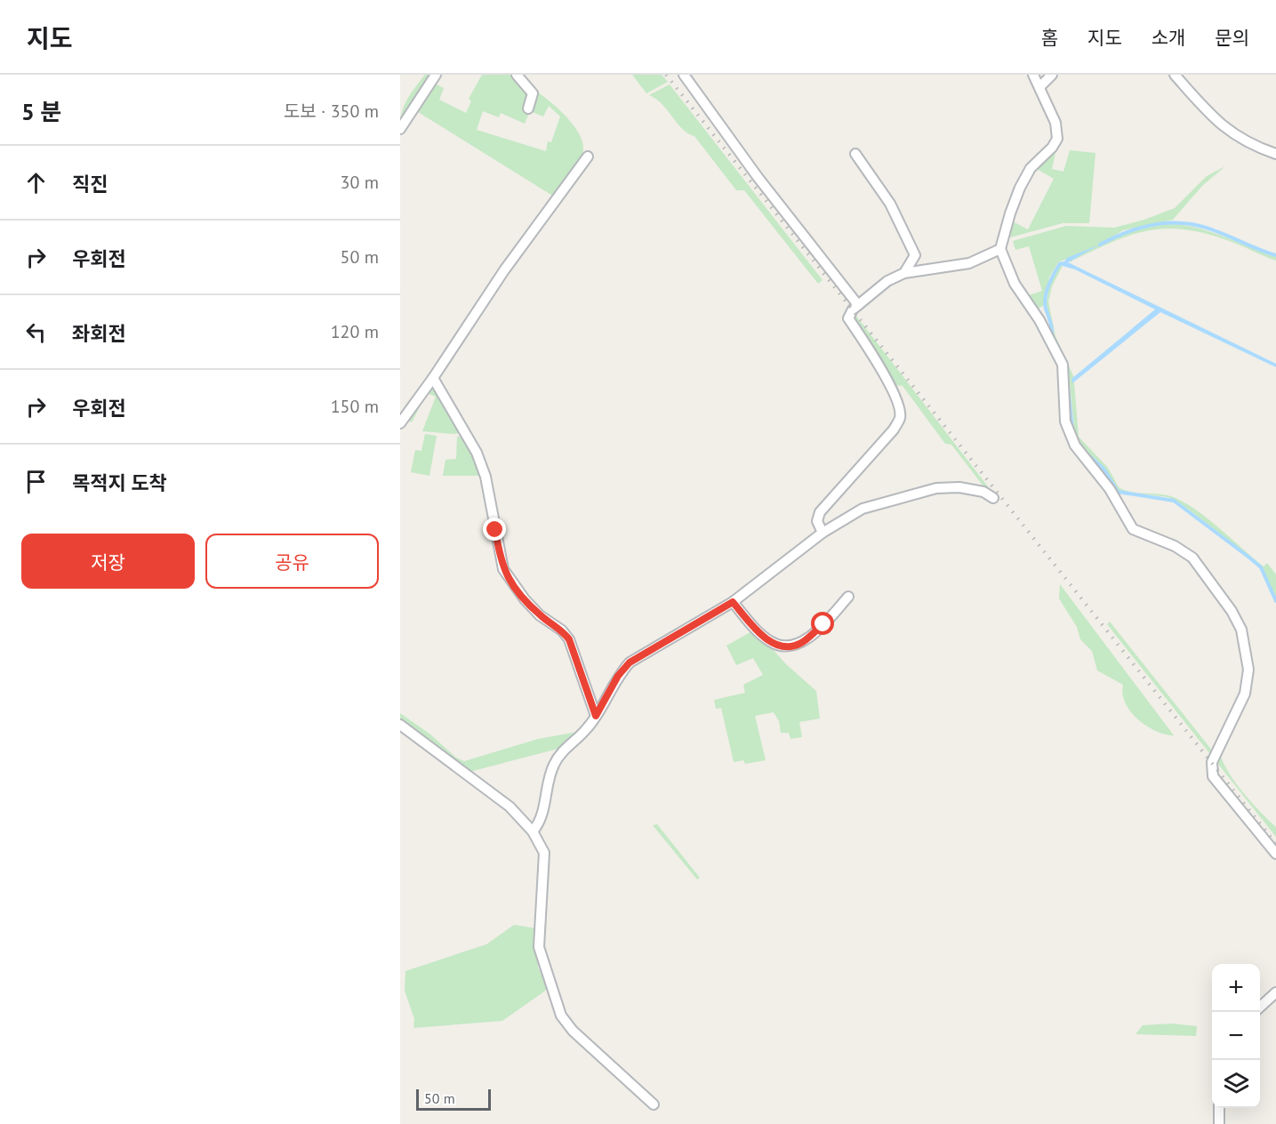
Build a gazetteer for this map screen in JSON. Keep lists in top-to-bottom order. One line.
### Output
{"scale_bar":"50 m","page":{"header":"지도","nav":["홈","지도","소개","문의"],"heading":["5 분","도보 · 350 m"],"list":[["직진","30 m"],["우회전","50 m"],["좌회전","120 m"],["우회전","150 m"],"목적지 도착"],"buttons":["저장","공유"],"map_buttons":["+","−"],"scale":"50 m"}}
